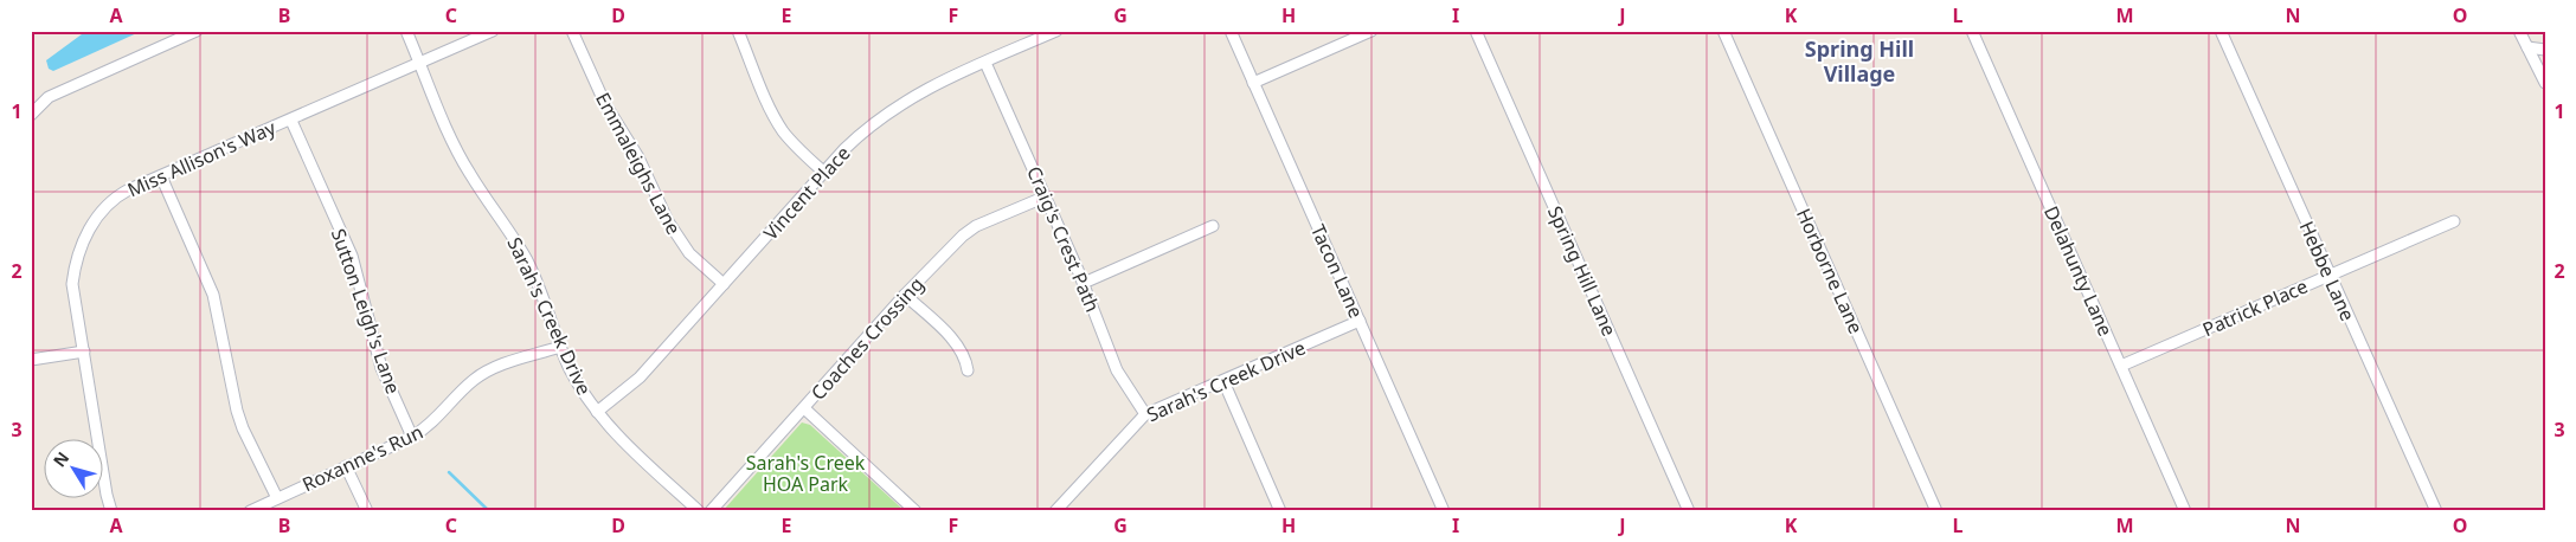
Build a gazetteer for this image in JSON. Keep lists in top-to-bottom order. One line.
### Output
{"streets":{"street":["Miss Allison's Way","Emmaleighs Lane","Vincent Place","Craig's Crest Path","Tacon Lane","Spring Hill Lane","Horborne Lane","Delahunty Lane","Hebbe Lane","Patrick Place","Sutton Leigh's Lane","Sarah's Creek Drive","Coaches Crossing","Roxanne's Run"]},"crossings":[["Miss Allison's Way","Sutton Leigh's Lane"],["Miss Allison's Way","Sarah's Creek Drive"],["Emmaleighs Lane","Vincent Place"],["Vincent Place","Craig's Crest Path"],["Vincent Place","Sarah's Creek Drive"],["Craig's Crest Path","Sarah's Creek Drive"],["Craig's Crest Path","Coaches Crossing"],["Tacon Lane","Sarah's Creek Drive"],["Delahunty Lane","Patrick Place"],["Hebbe Lane","Patrick Place"],["Sutton Leigh's Lane","Roxanne's Run"],["Sarah's Creek Drive","Roxanne's Run"]],"districts":["Spring Hill Village"],"parks":["Sarah's Creek HOA Park"],"north":"top left","grid":{"columns":["A","B","C","D","E","F","G","H","I","J","K","L","M","N","O"],"rows":["1","2","3"]}}
